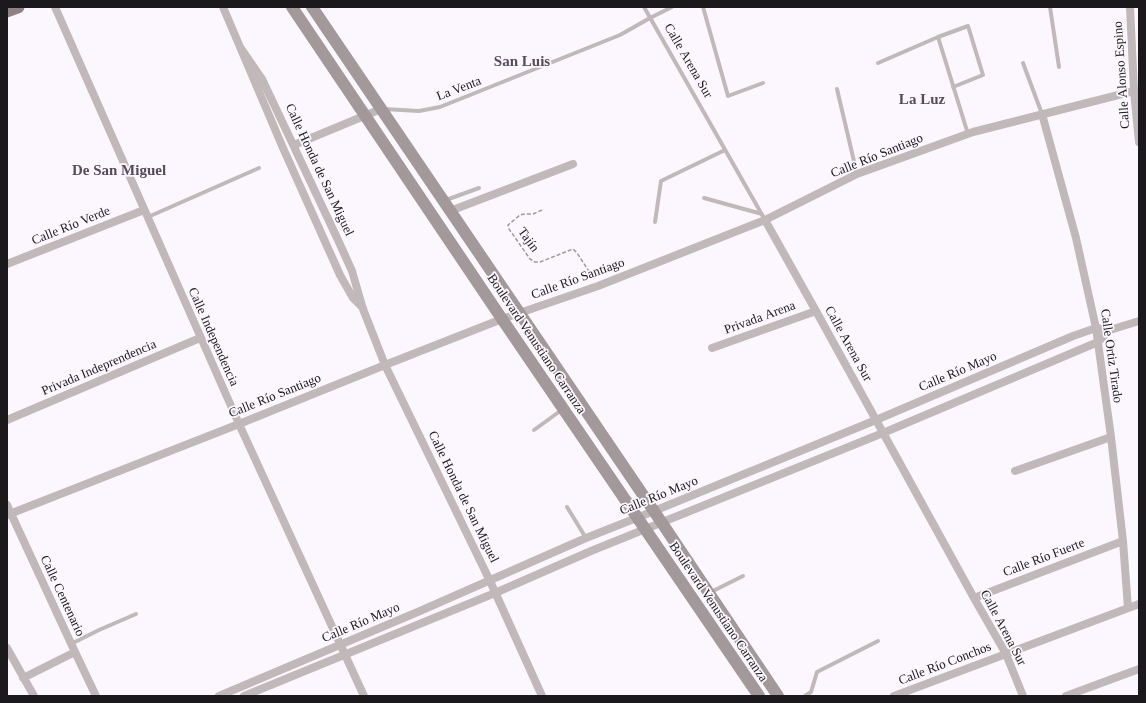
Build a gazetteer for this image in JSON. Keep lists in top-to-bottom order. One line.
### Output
{"streets":{"main road":["Boulevard Venustiano Carranza"],"street":["Calle Arena Sur","Calle Alonso Espino","Calle Río Santiago","Calle Honda de San Miguel","Calle Río Verde","Privada Arena","Calle Independencia","Calle Ortiz Tirado","Privada Indeprendencia","Calle Río Mayo","Calle Río Fuerte","Calle Centenario","Calle Río Conchos"],"lane":["La Venta"],"path":["Tajín"]},"crossings":[["Calle Arena Sur","La Venta"],["Calle Arena Sur","Calle Río Santiago"],["Calle Arena Sur","Privada Arena"],["Calle Arena Sur","Calle Río Mayo"],["Calle Arena Sur","Calle Río Fuerte"],["Calle Arena Sur","Calle Río Conchos"],["Calle Alonso Espino","Calle Río Santiago"],["La Venta","Boulevard Venustiano Carranza"],["Calle Río Santiago","Calle Honda de San Miguel"],["Calle Río Santiago","Tajín"],["Calle Río Santiago","Calle Independencia"],["Calle Río Santiago","Boulevard Venustiano Carranza"],["Calle Río Santiago","Calle Ortiz Tirado"],["Calle Río Santiago","Calle Centenario"],["Calle Honda de San Miguel","Calle Río Mayo"],["Calle Río Verde","Calle Independencia"],["Calle Independencia","Privada Indeprendencia"],["Calle Independencia","Calle Río Mayo"],["Boulevard Venustiano Carranza","Calle Río Mayo"],["Calle Ortiz Tirado","Calle Río Mayo"],["Calle Ortiz Tirado","Calle Río Fuerte"],["Calle Ortiz Tirado","Calle Río Conchos"]],"districts":["San Luis","La Luz","De San Miguel"]}
